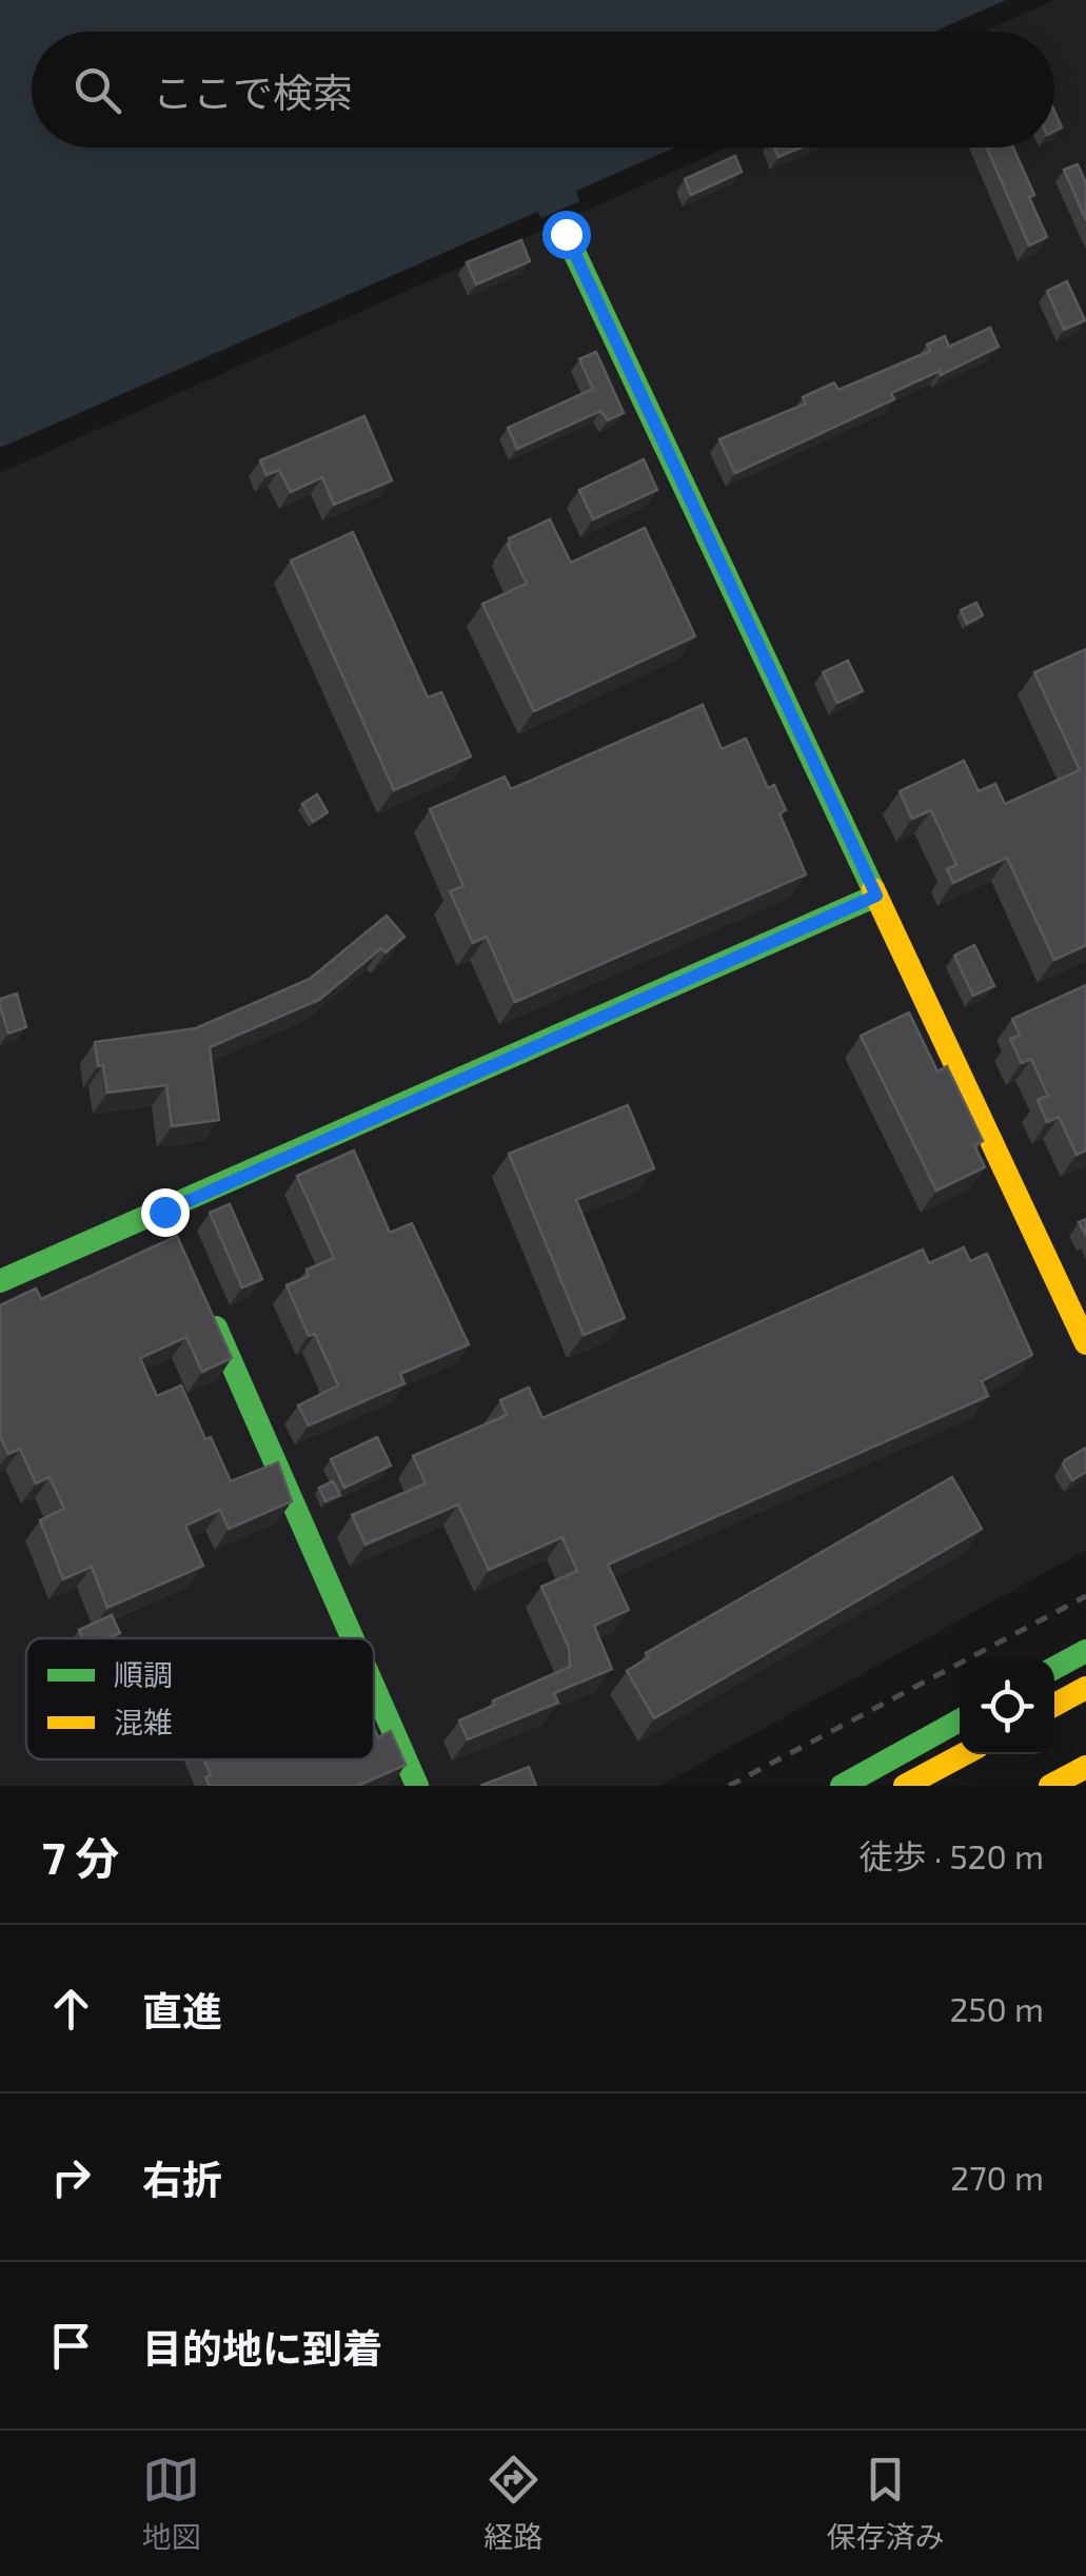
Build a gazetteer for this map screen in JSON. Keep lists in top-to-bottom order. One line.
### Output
{"legend":["順調","混雑"],"page":{"search":"ここで検索","heading":["7 分","徒歩 · 520 m"],"list":[["直進","250 m"],["右折","270 m"],"目的地に到着"],"nav":["地図","経路","保存済み"]}}
